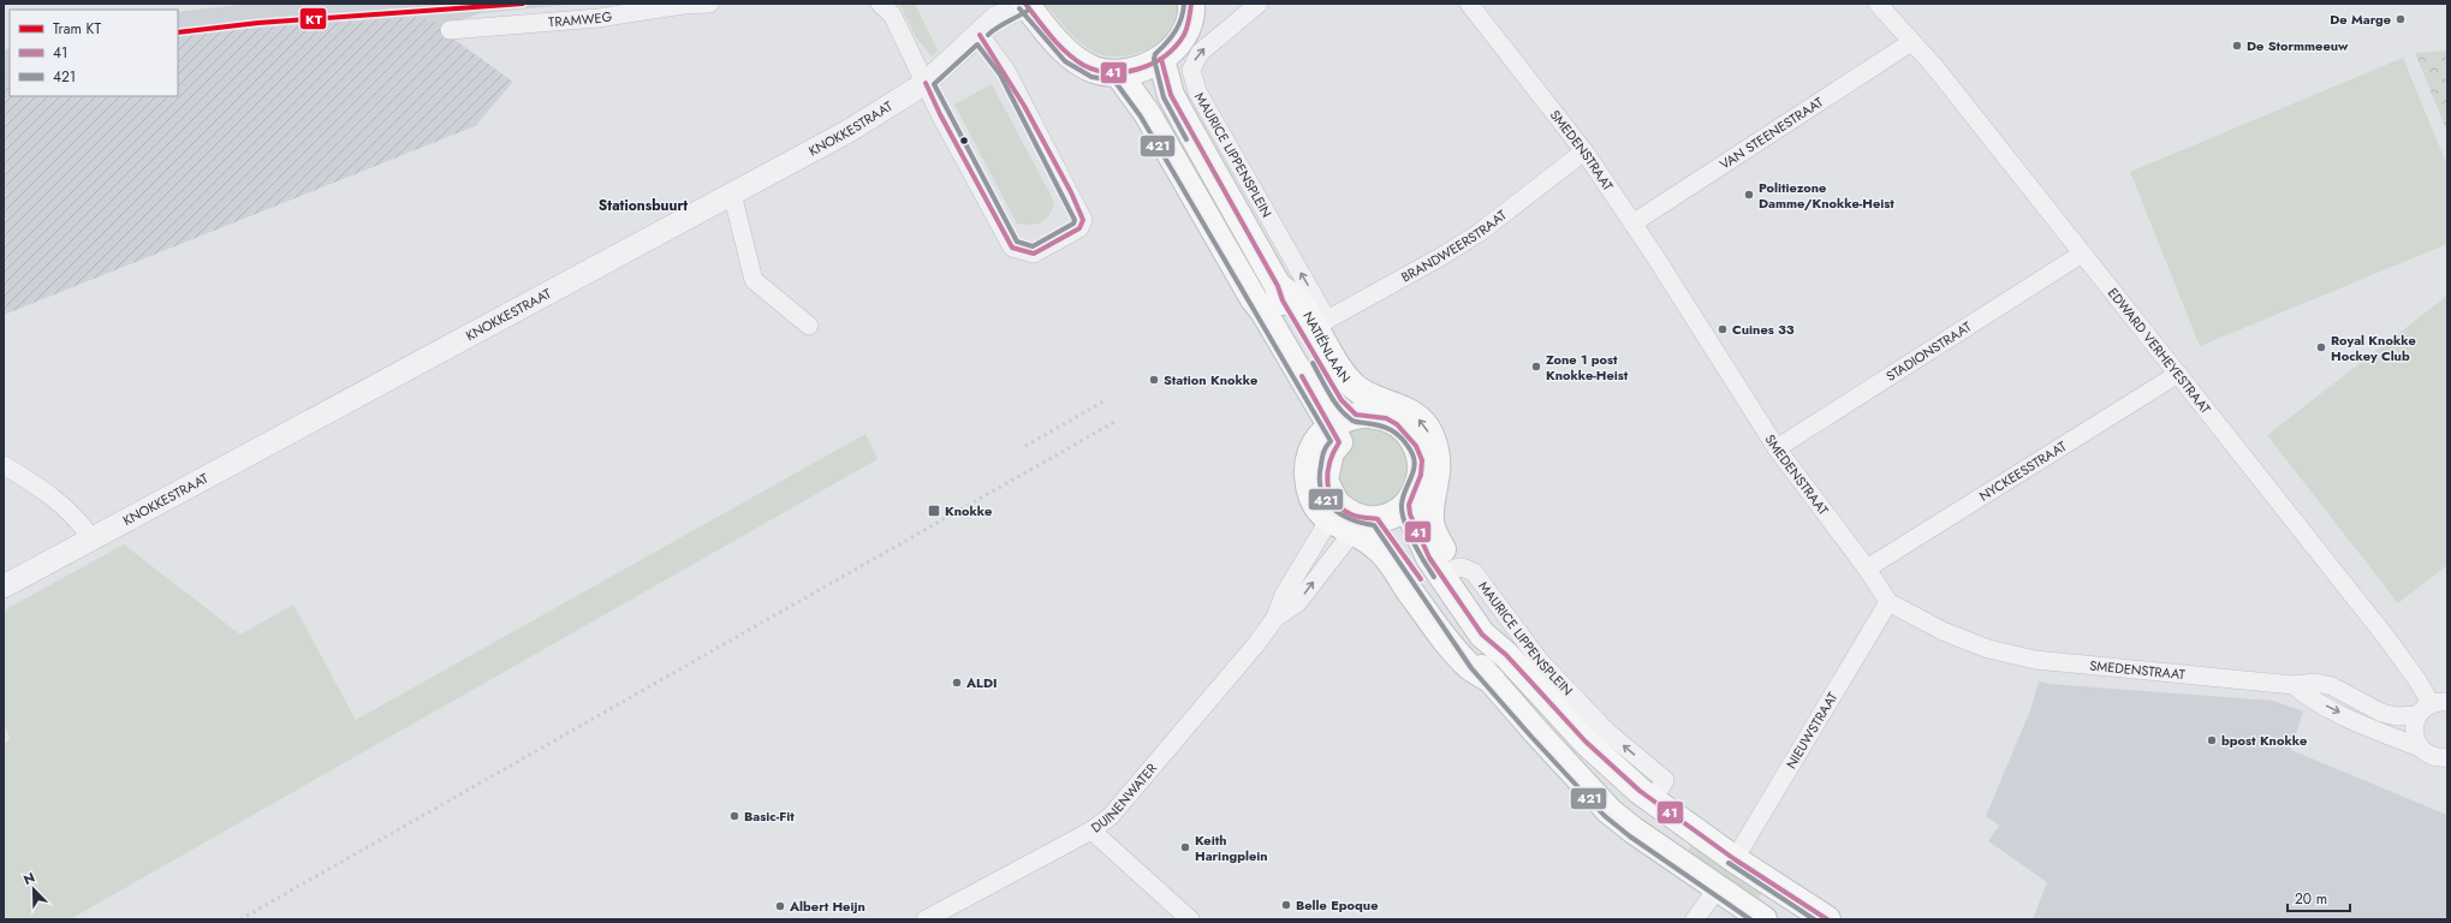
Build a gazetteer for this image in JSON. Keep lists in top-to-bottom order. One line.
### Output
{"streets":{"main road":["NATIËNLAAN"],"street":["TRAMWEG","KNOKKESTRAAT","VAN STEENESTRAAT","SMEDENSTRAAT","MAURICE LIPPENSPLEIN","BRANDWEERSTRAAT","EDWARD VERHEYESTRAAT","STADIONSTRAAT","NYCKEESSTRAAT","NIEUWSTRAAT","DUINENWATER"]},"crossings":[["VAN STEENESTRAAT","SMEDENSTRAAT"],["VAN STEENESTRAAT","EDWARD VERHEYESTRAAT"],["SMEDENSTRAAT","BRANDWEERSTRAAT"],["SMEDENSTRAAT","EDWARD VERHEYESTRAAT"],["SMEDENSTRAAT","STADIONSTRAAT"],["SMEDENSTRAAT","NYCKEESSTRAAT"],["SMEDENSTRAAT","NIEUWSTRAAT"],["MAURICE LIPPENSPLEIN","BRANDWEERSTRAAT"],["MAURICE LIPPENSPLEIN","NATIËNLAAN"],["BRANDWEERSTRAAT","NATIËNLAAN"],["EDWARD VERHEYESTRAAT","STADIONSTRAAT"],["EDWARD VERHEYESTRAAT","NYCKEESSTRAAT"]],"one_way":["MAURICE LIPPENSPLEIN"],"districts":["Stationsbuurt"],"places":{"other":["De Marge","De Stormmeeuw","Politiezone Damme/Knokke-Heist","Cuines 33","Royal Knokke Hockey Club","Zone 1 post Knokke-Heist","Station Knokke","ALDI","bpost Knokke","Basic-Fit","Keith Haringplein","Belle Epoque","Albert Heijn"],"transit":["Knokke"]},"lines":["tram line KT","transit line 41","transit line 421"],"legend":["Tram KT","41","421"],"scale_bar":"20 m","north":"top left"}
